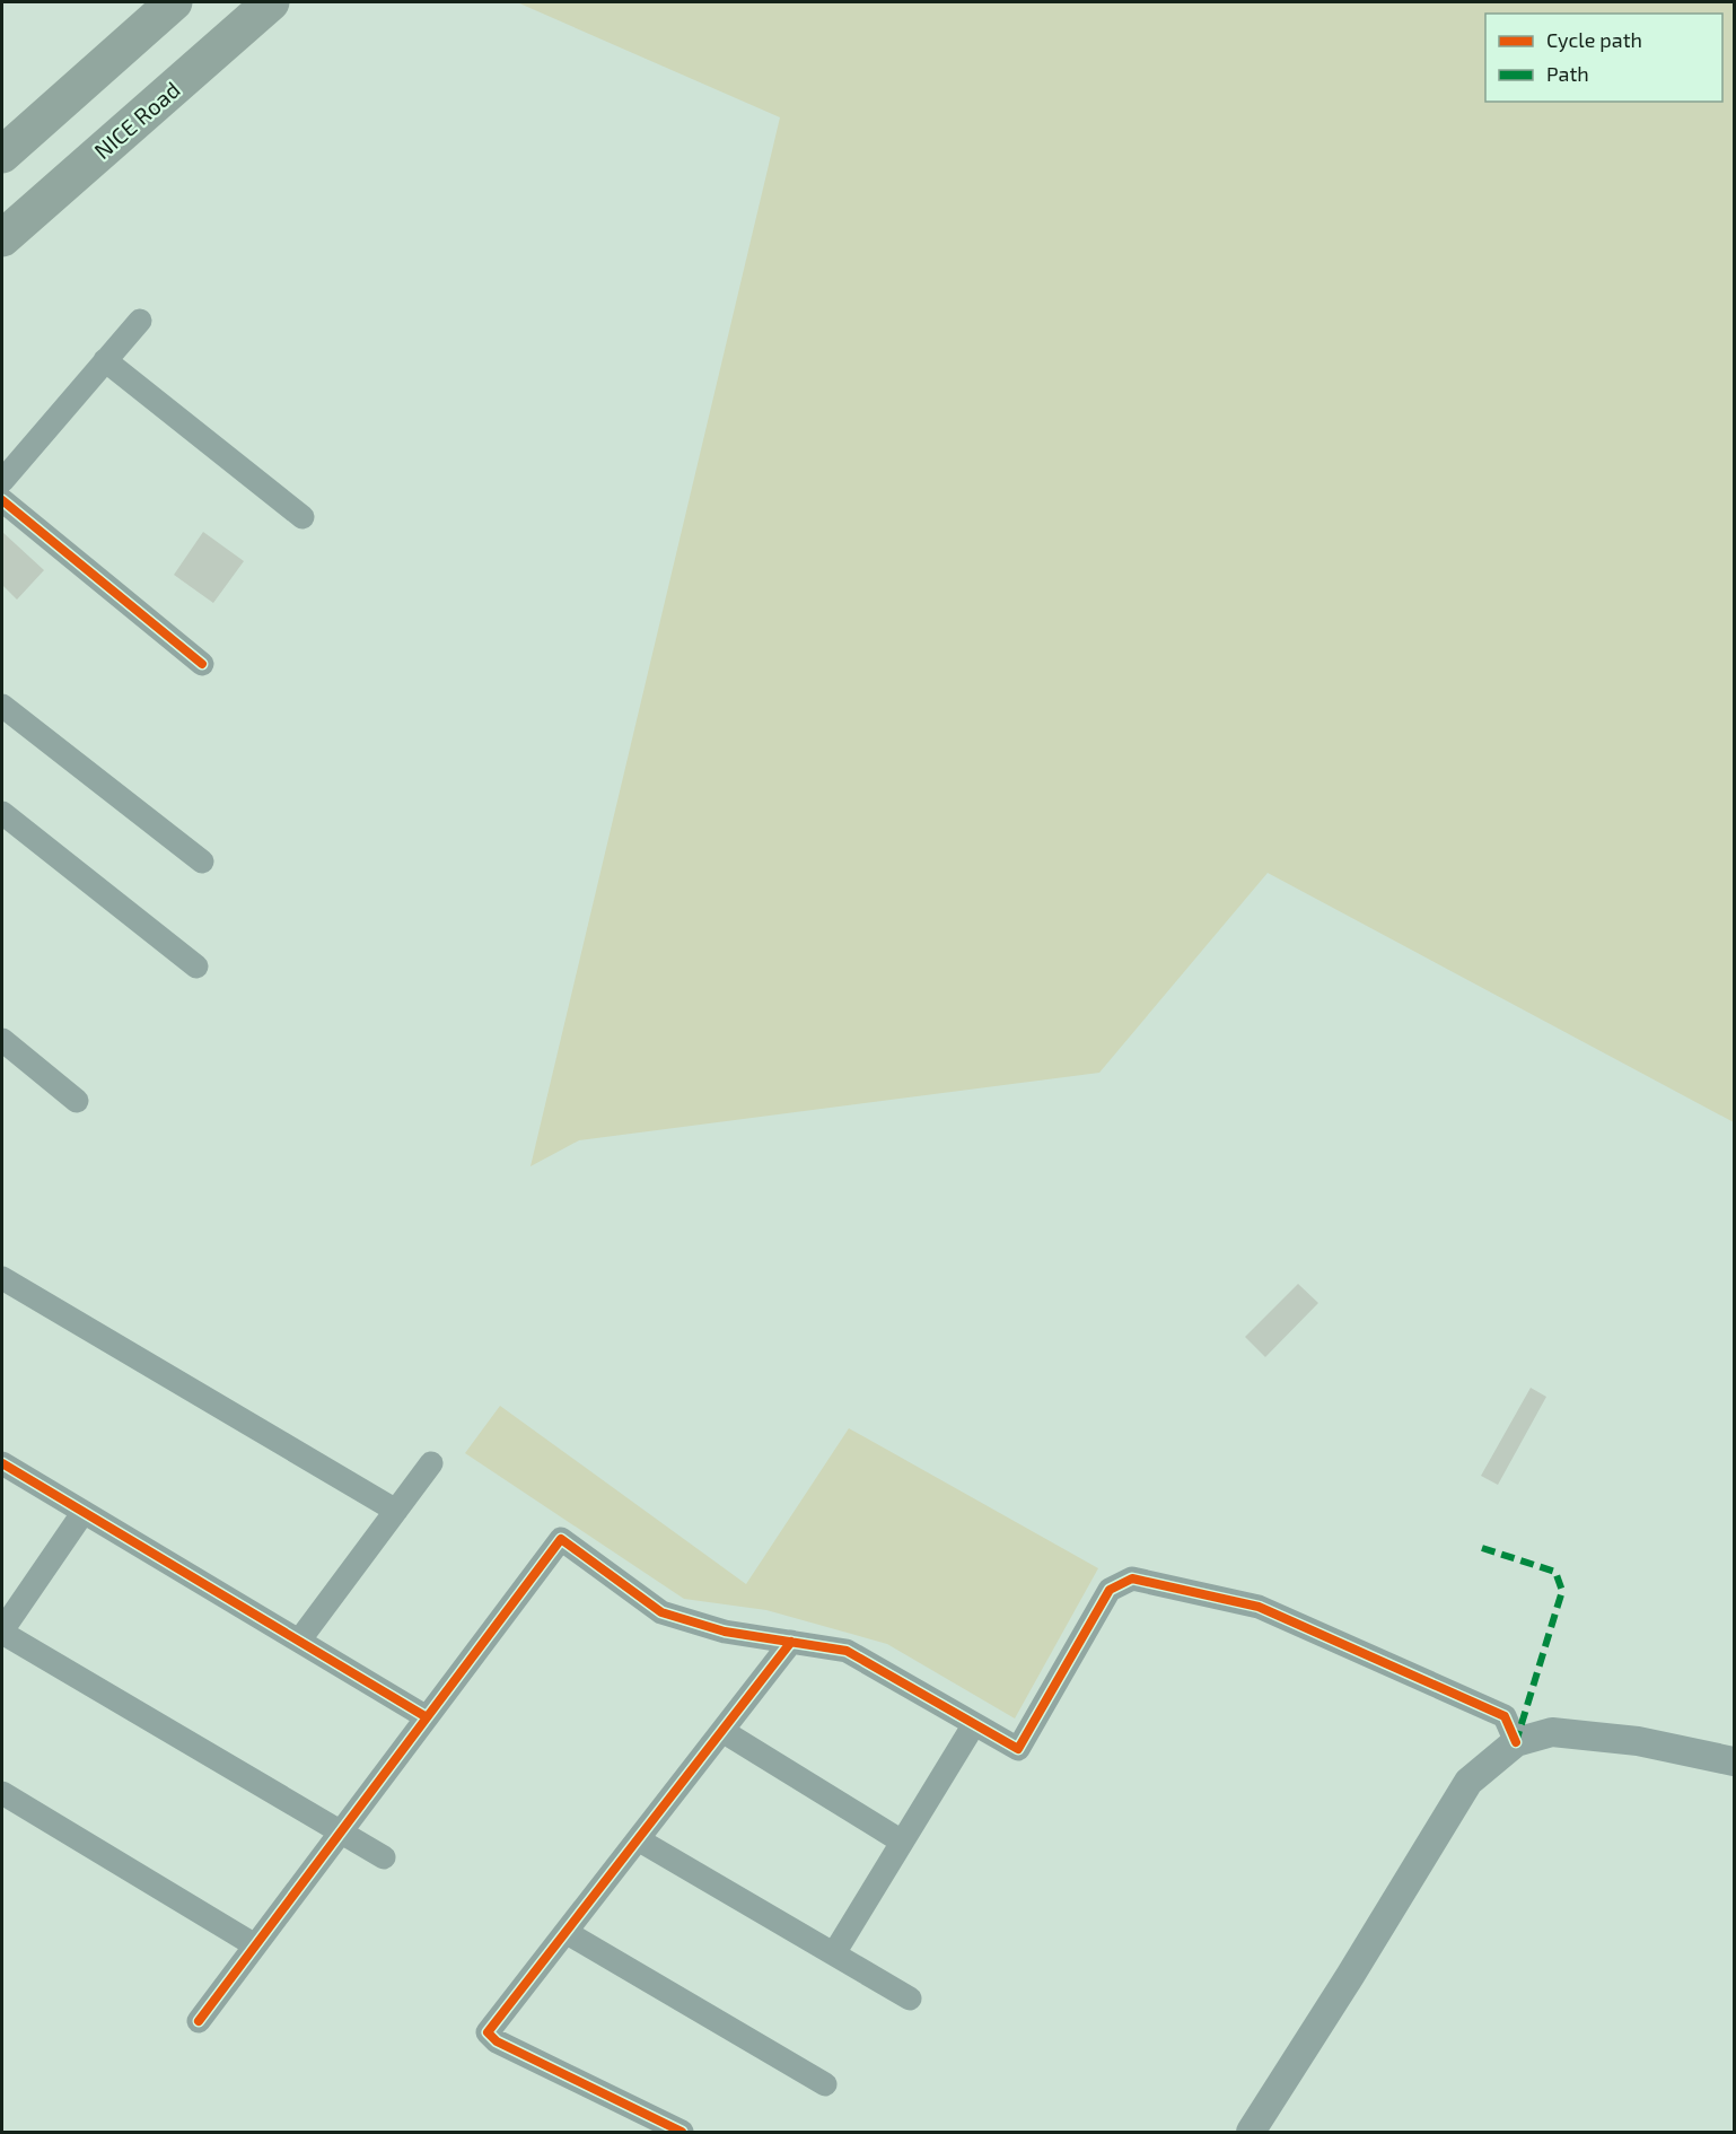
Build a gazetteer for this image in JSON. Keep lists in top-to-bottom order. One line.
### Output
{"streets":{"highway":["NICE Road"]},"legend":["Cycle path","Path"]}
